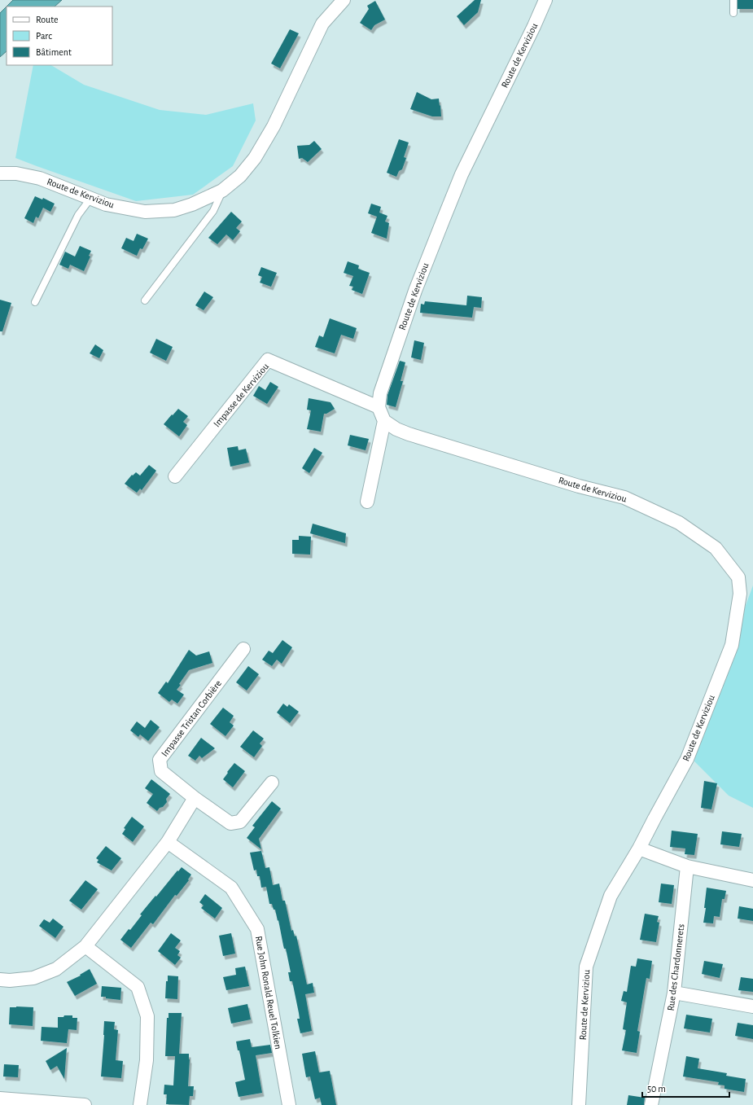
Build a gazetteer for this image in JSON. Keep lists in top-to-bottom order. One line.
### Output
{"streets":{"street":["Route de Kerviziou","Impasse de Kerviziou","Impasse Tristan Corbière","Rue des Chardonnerets","Rue John Ronald Reuel Tolkien"]},"crossings":[["Route de Kerviziou","Impasse de Kerviziou"]],"legend":["Route","Parc","Bâtiment"],"scale_bar":"50 m"}
